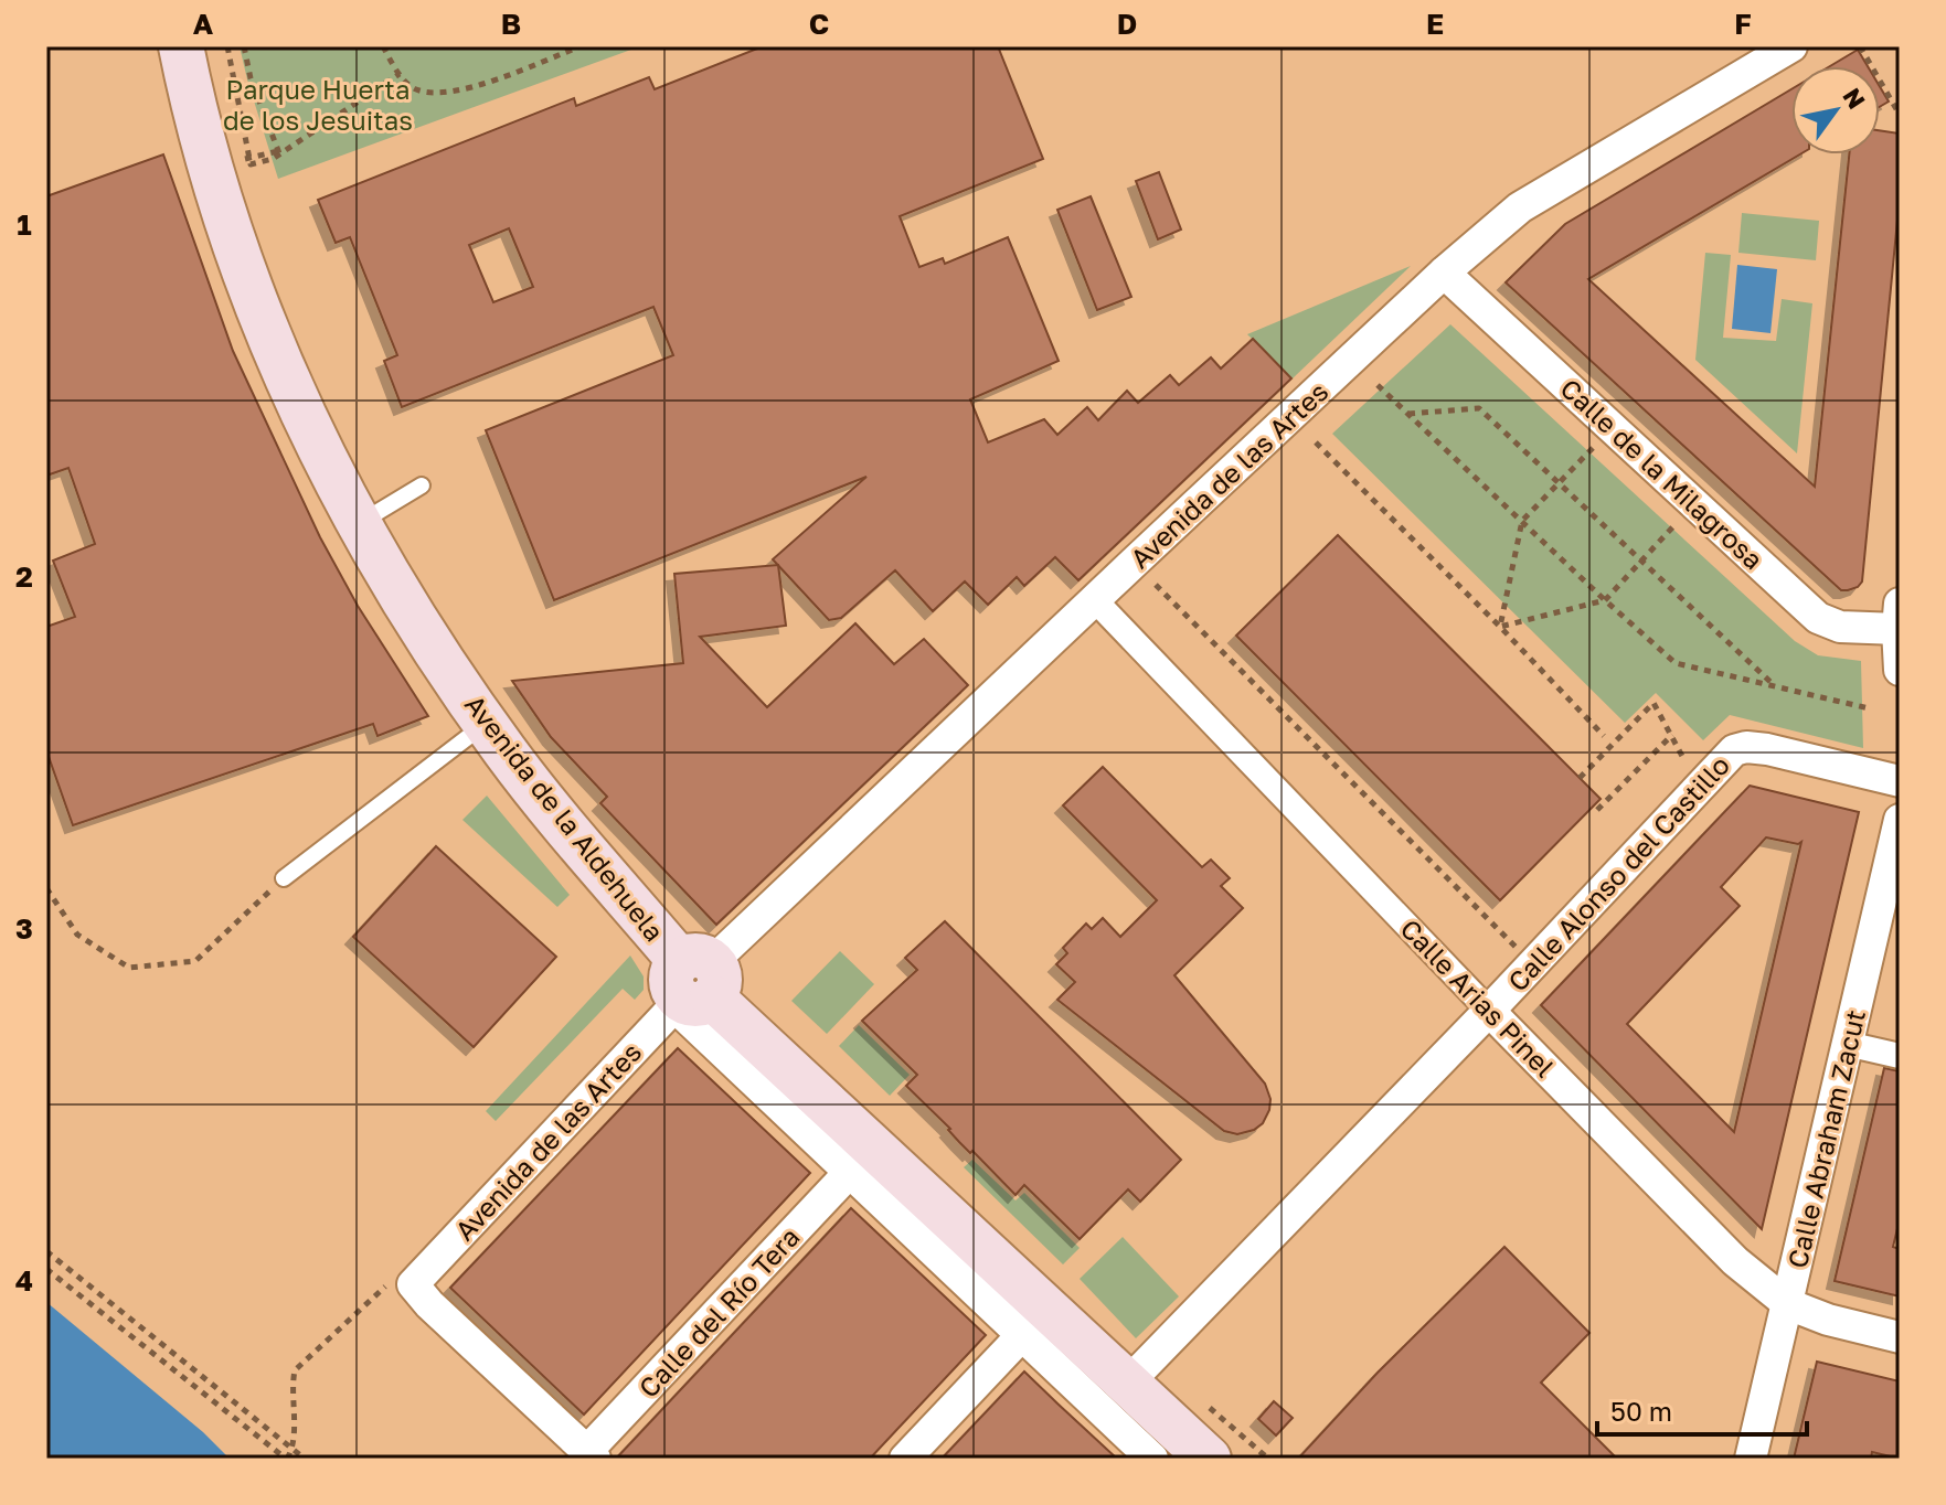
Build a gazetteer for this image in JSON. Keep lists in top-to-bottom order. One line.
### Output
{"streets":{"main road":["Avenida de la Aldehuela"],"street":["Calle de la Milagrosa","Avenida de las Artes","Calle Alonso del Castillo","Calle Arias Pinel","Calle Abraham Zacut","Calle del Río Tera"]},"crossings":[["Calle de la Milagrosa","Avenida de las Artes"],["Avenida de las Artes","Avenida de la Aldehuela"],["Avenida de las Artes","Calle Arias Pinel"],["Avenida de la Aldehuela","Calle Alonso del Castillo"],["Avenida de la Aldehuela","Calle del Río Tera"],["Calle Alonso del Castillo","Calle Arias Pinel"],["Calle Arias Pinel","Calle Abraham Zacut"]],"parks":["Parque Huerta de los Jesuitas"],"scale_bar":"50 m","north":"top right","grid":{"columns":["A","B","C","D","E","F"],"rows":["1","2","3","4"]}}
